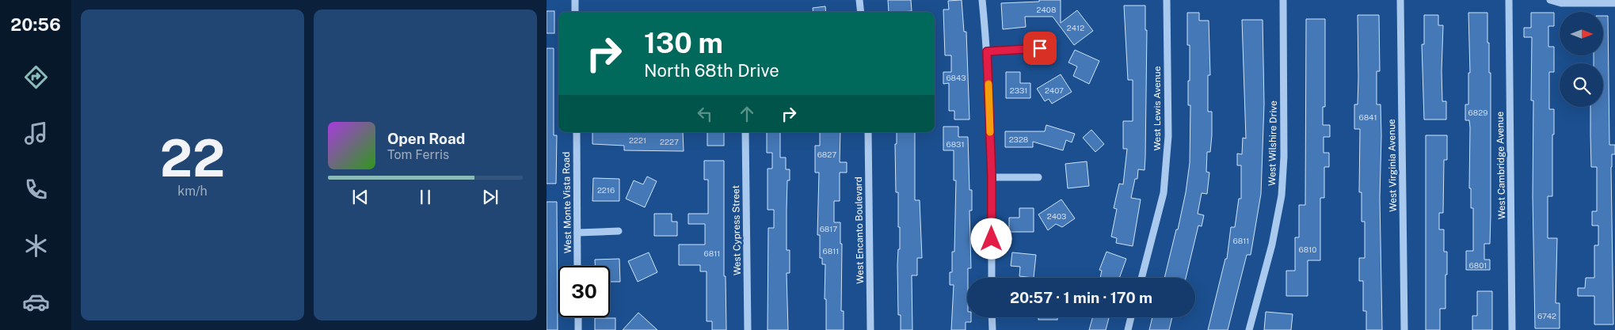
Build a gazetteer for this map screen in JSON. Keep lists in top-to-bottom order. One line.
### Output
{"streets":{"street":["West Lewis Avenue","West Wilshire Drive","West Virginia Avenue","West Cambridge Avenue","West Monte Vista Road","West Cypress Street","West Encanto Boulevard"]},"house_numbers":["2408","2412","6843","2331","2407","6829","6841","2328","2221","2227","6831","6827","2216","2403","6817","6811","6810","6811","6811","6801","6742"],"north":"right","page":{"tabs":"20:56","tile":["22","km/h"],"turn":["130 m","North 68th Drive"],"song":["Open Road","Tom Ferris"],"limit":"30","trip":"20:57 · 1 min · 170 m"}}
